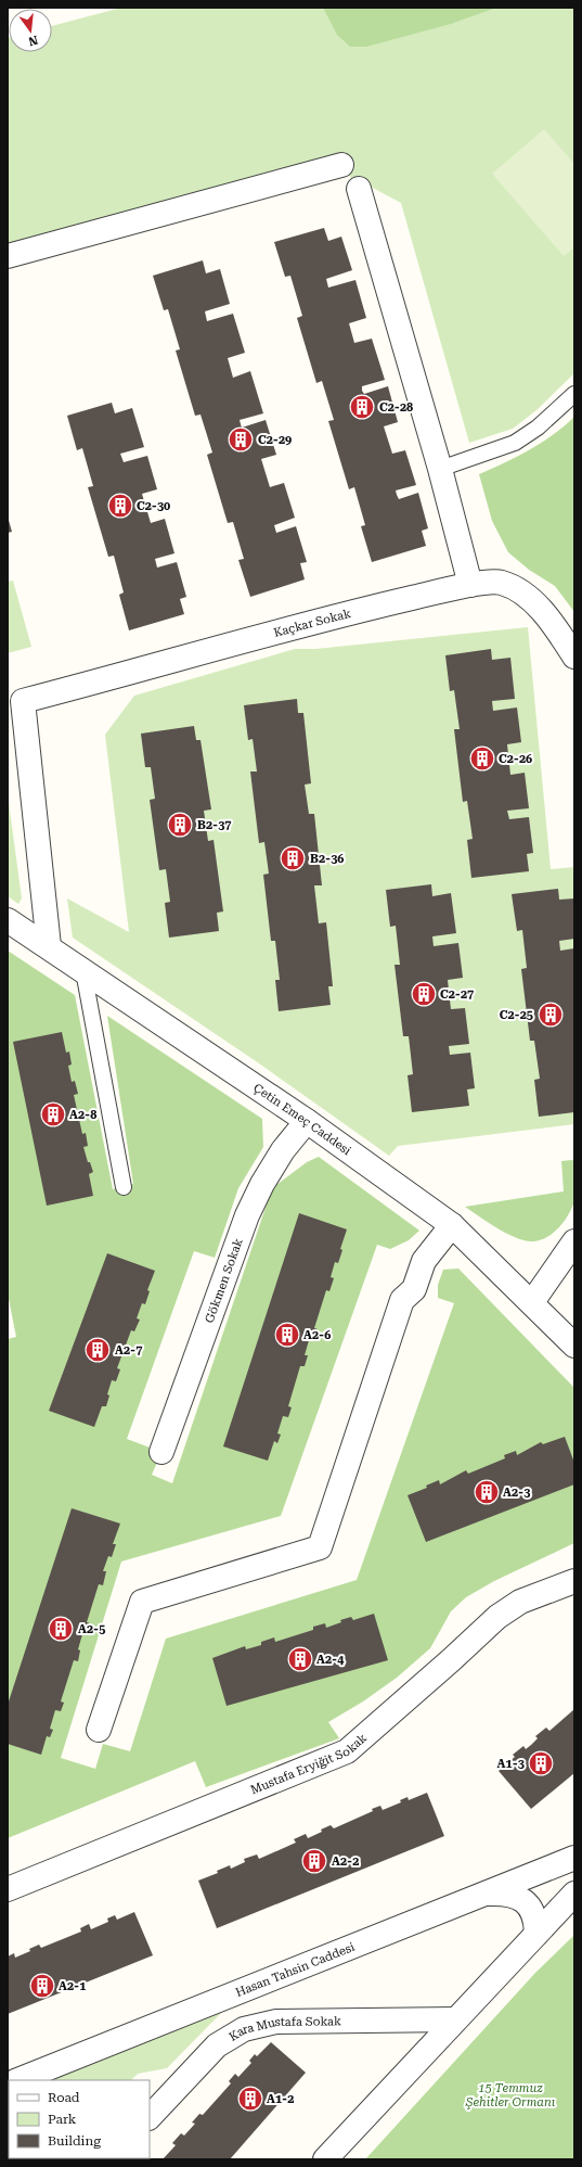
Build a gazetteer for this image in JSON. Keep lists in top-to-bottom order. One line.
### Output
{"streets":{"street":["Kaçkar Sokak","Çetin Emeç Caddesi","Gökmen Sokak","Mustafa Eryiğit Sokak","Hasan Tahsin Caddesi","Kara Mustafa Sokak"]},"crossings":[["Kaçkar Sokak","Çetin Emeç Caddesi"],["Çetin Emeç Caddesi","Gökmen Sokak"]],"parks":["15 Temmuz Şehitler Ormanı"],"places":{"building":["C2-28","C2-29","C2-30","C2-26","B2-37","B2-36","C2-27","C2-25","A2-8","A2-6","A2-7","A2-3","A2-5","A2-4","A1-3","A2-2","A2-1","A1-2"]},"legend":["Road","Park","Building"],"north":"bottom"}
